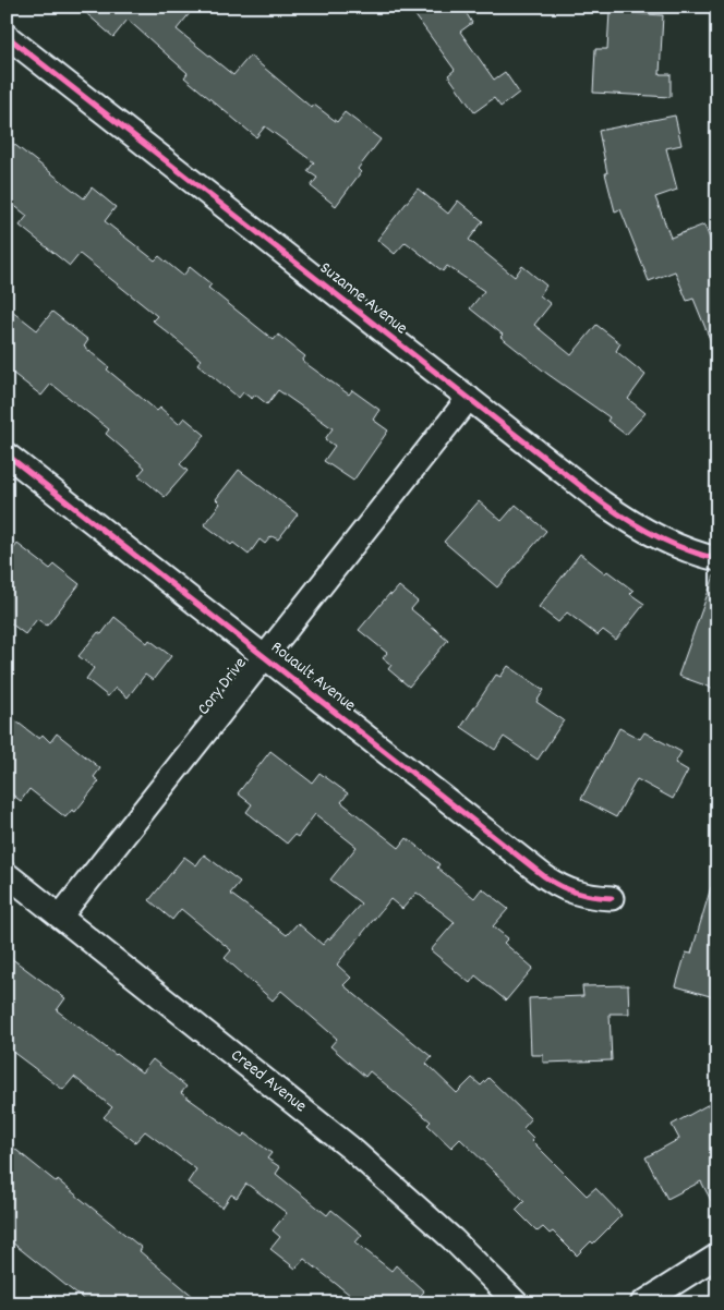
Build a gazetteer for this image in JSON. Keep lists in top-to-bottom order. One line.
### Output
{"streets":{"street":["Suzanne Avenue","Rouault Avenue","Cory Drive","Creed Avenue"]},"crossings":[["Suzanne Avenue","Cory Drive"],["Rouault Avenue","Cory Drive"],["Cory Drive","Creed Avenue"]]}
